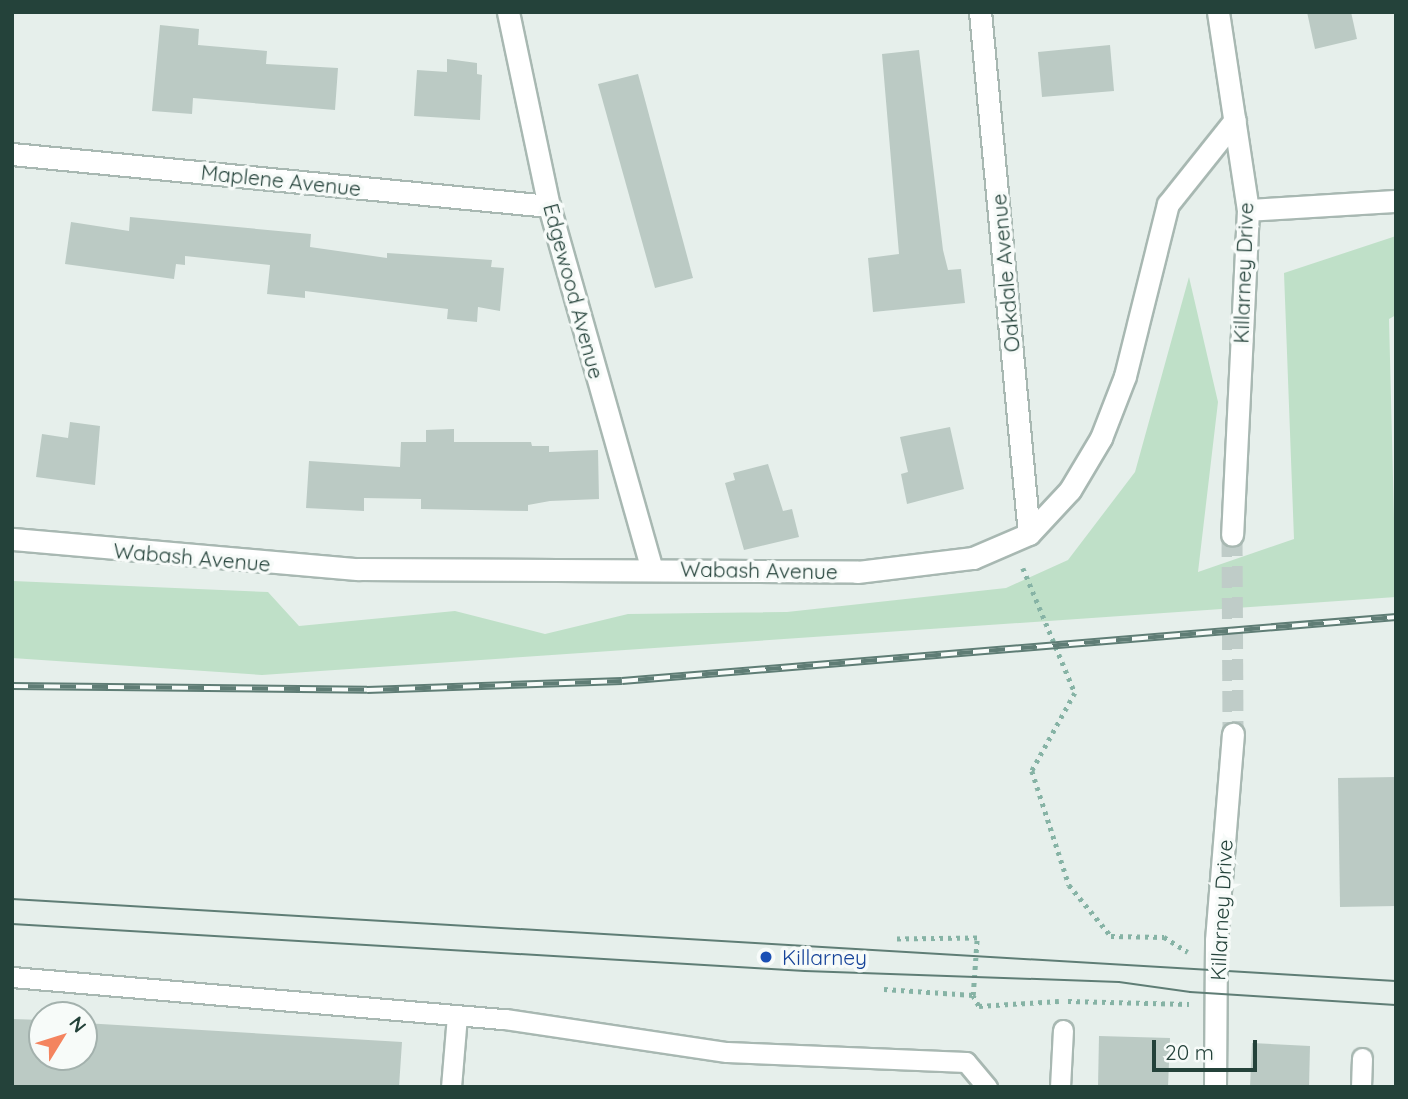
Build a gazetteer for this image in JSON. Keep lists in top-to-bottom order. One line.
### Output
{"streets":{"street":["Maplene Avenue","Oakdale Avenue","Killarney Drive","Edgewood Avenue","Wabash Avenue"]},"crossings":[["Maplene Avenue","Edgewood Avenue"],["Oakdale Avenue","Wabash Avenue"],["Killarney Drive","Wabash Avenue"],["Edgewood Avenue","Wabash Avenue"]],"places":["Killarney"],"scale_bar":"20 m","north":"top right"}
